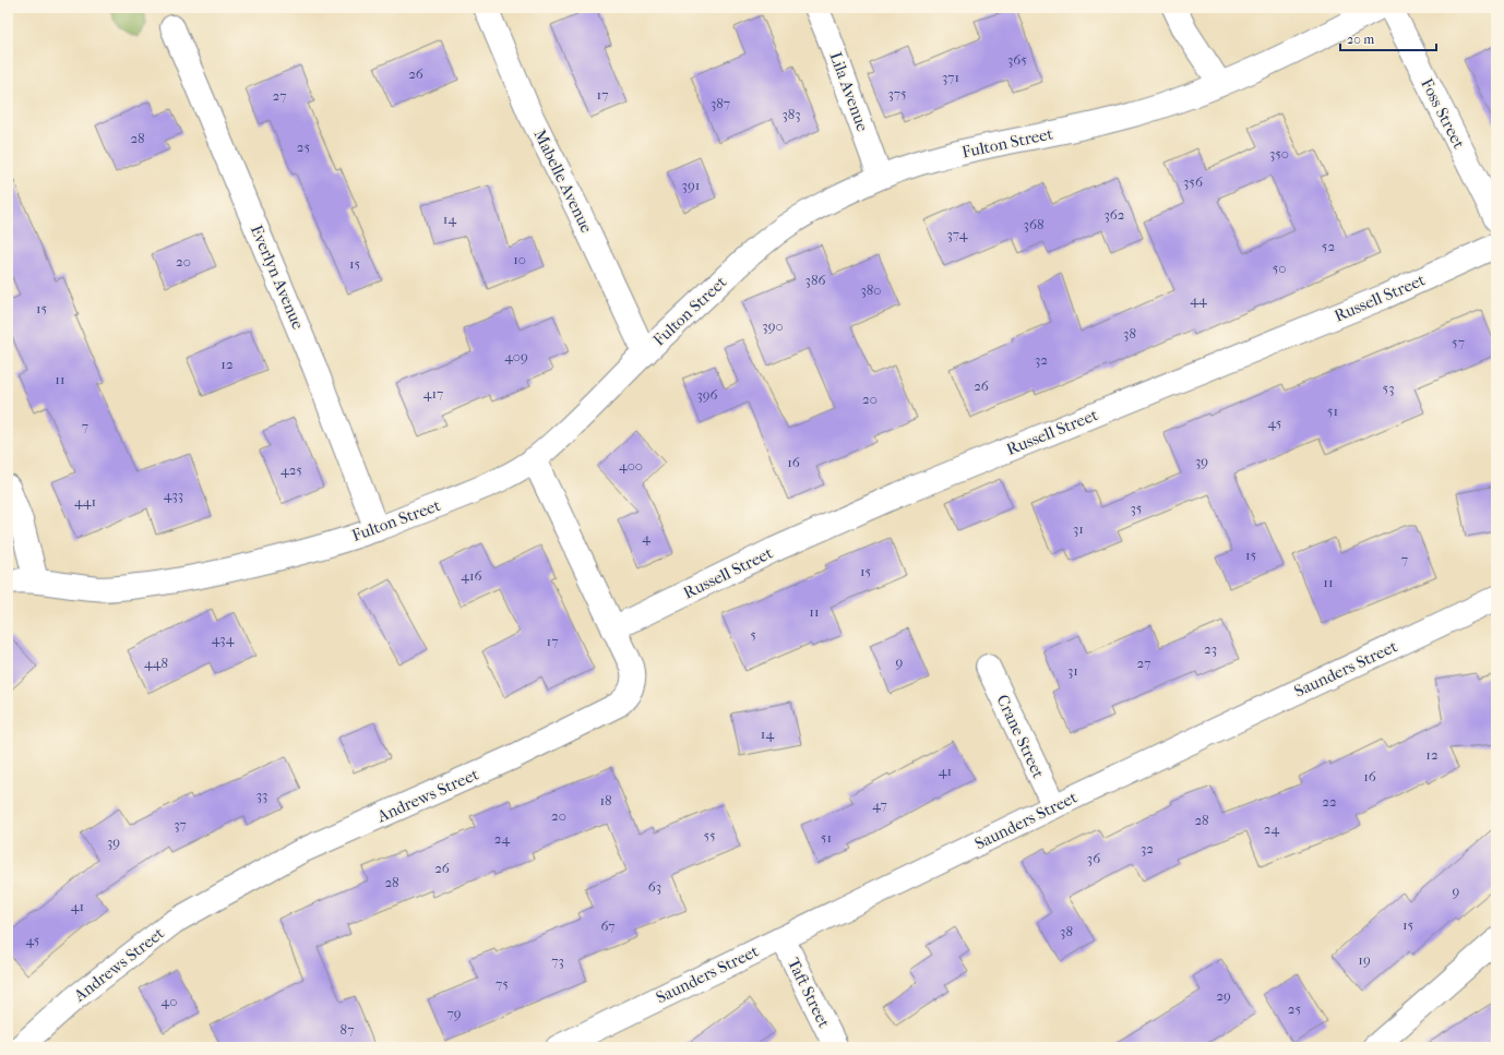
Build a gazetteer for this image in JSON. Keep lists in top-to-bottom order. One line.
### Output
{"streets":{"street":["Lila Avenue","Foss Street","Fulton Street","Mabelle Avenue","Everlyn Avenue","Russell Street","Saunders Street","Crane Street","Andrews Street","Taft Street"]},"crossings":[["Lila Avenue","Fulton Street"],["Fulton Street","Mabelle Avenue"],["Fulton Street","Everlyn Avenue"],["Fulton Street","Andrews Street"],["Russell Street","Andrews Street"],["Saunders Street","Crane Street"],["Saunders Street","Taft Street"]],"house_numbers":["365","26","371","375","17","27","387","383","28","25","350","356","391","362","14","368","374","52","10","20","15","50","386","380","44","15","390","38","57","409","32","12","11","26","53","417","396","20","51","45","7","39","16","400","425","433","441","35","31","4","15","7","15","416","11","11","5","434","17","23","9","448","27","31","14","12","41","16","33","18","22","47","20","28","37","24","55","51","24","39","32","36","26","28","63","9","41","15","67","38","45","19","73","75","29","40","25","79","87"],"scale_bar":"20 m"}
